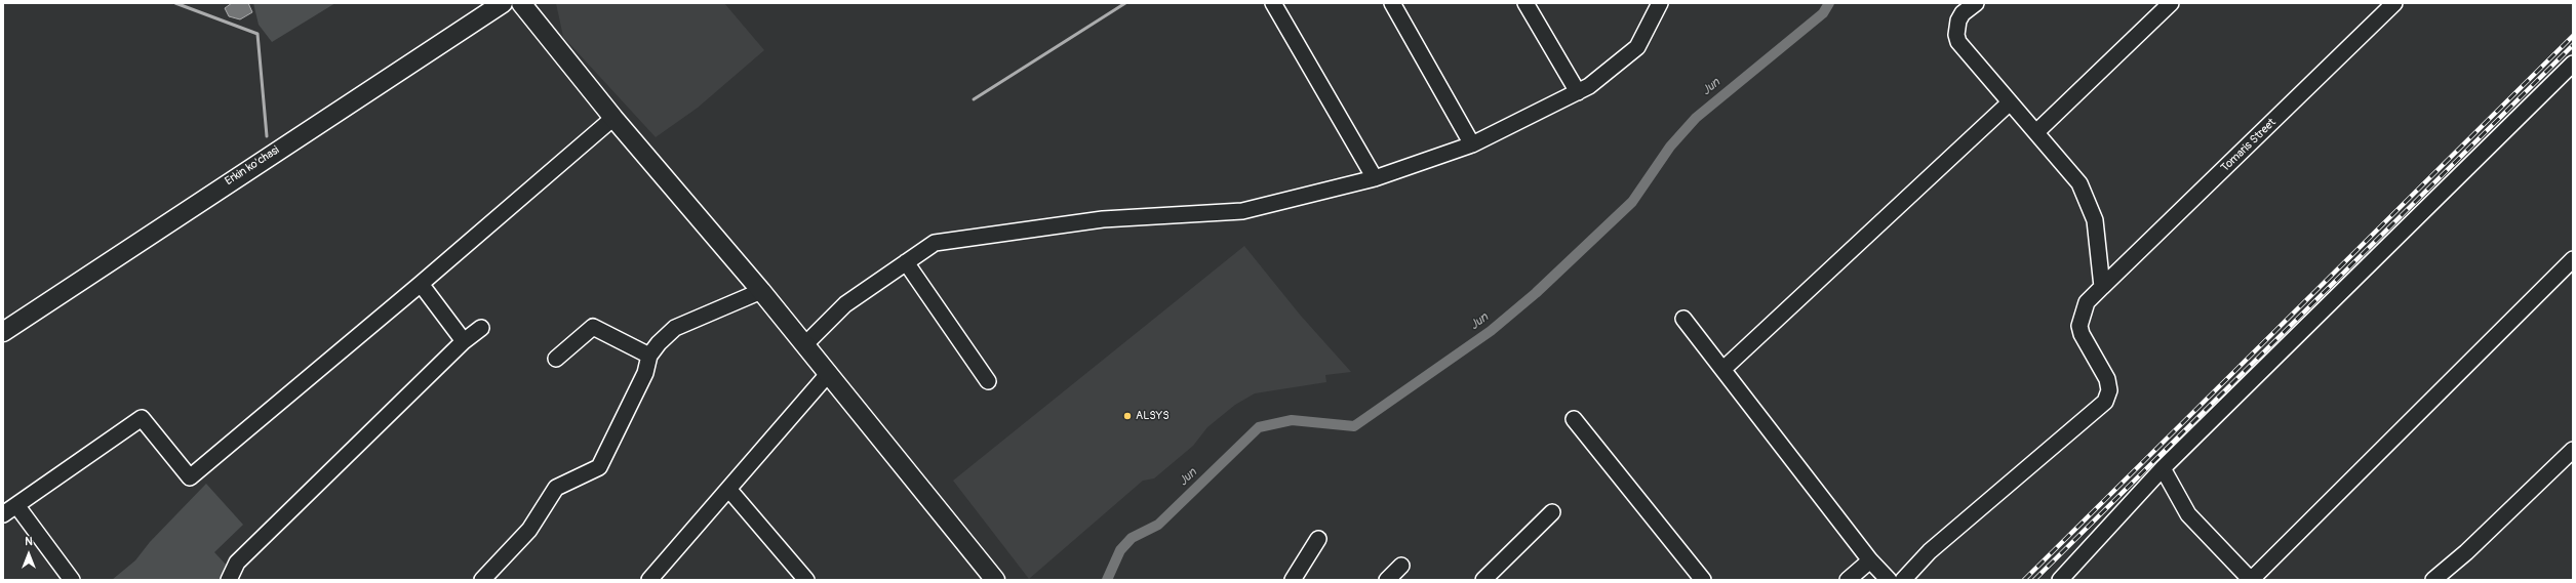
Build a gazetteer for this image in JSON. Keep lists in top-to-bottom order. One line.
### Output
{"streets":{"main road":["Erkin ko'chasi"],"street":["Tomaris Street"]},"water":["Jun"],"places":["ALSYS"],"north":"top"}
